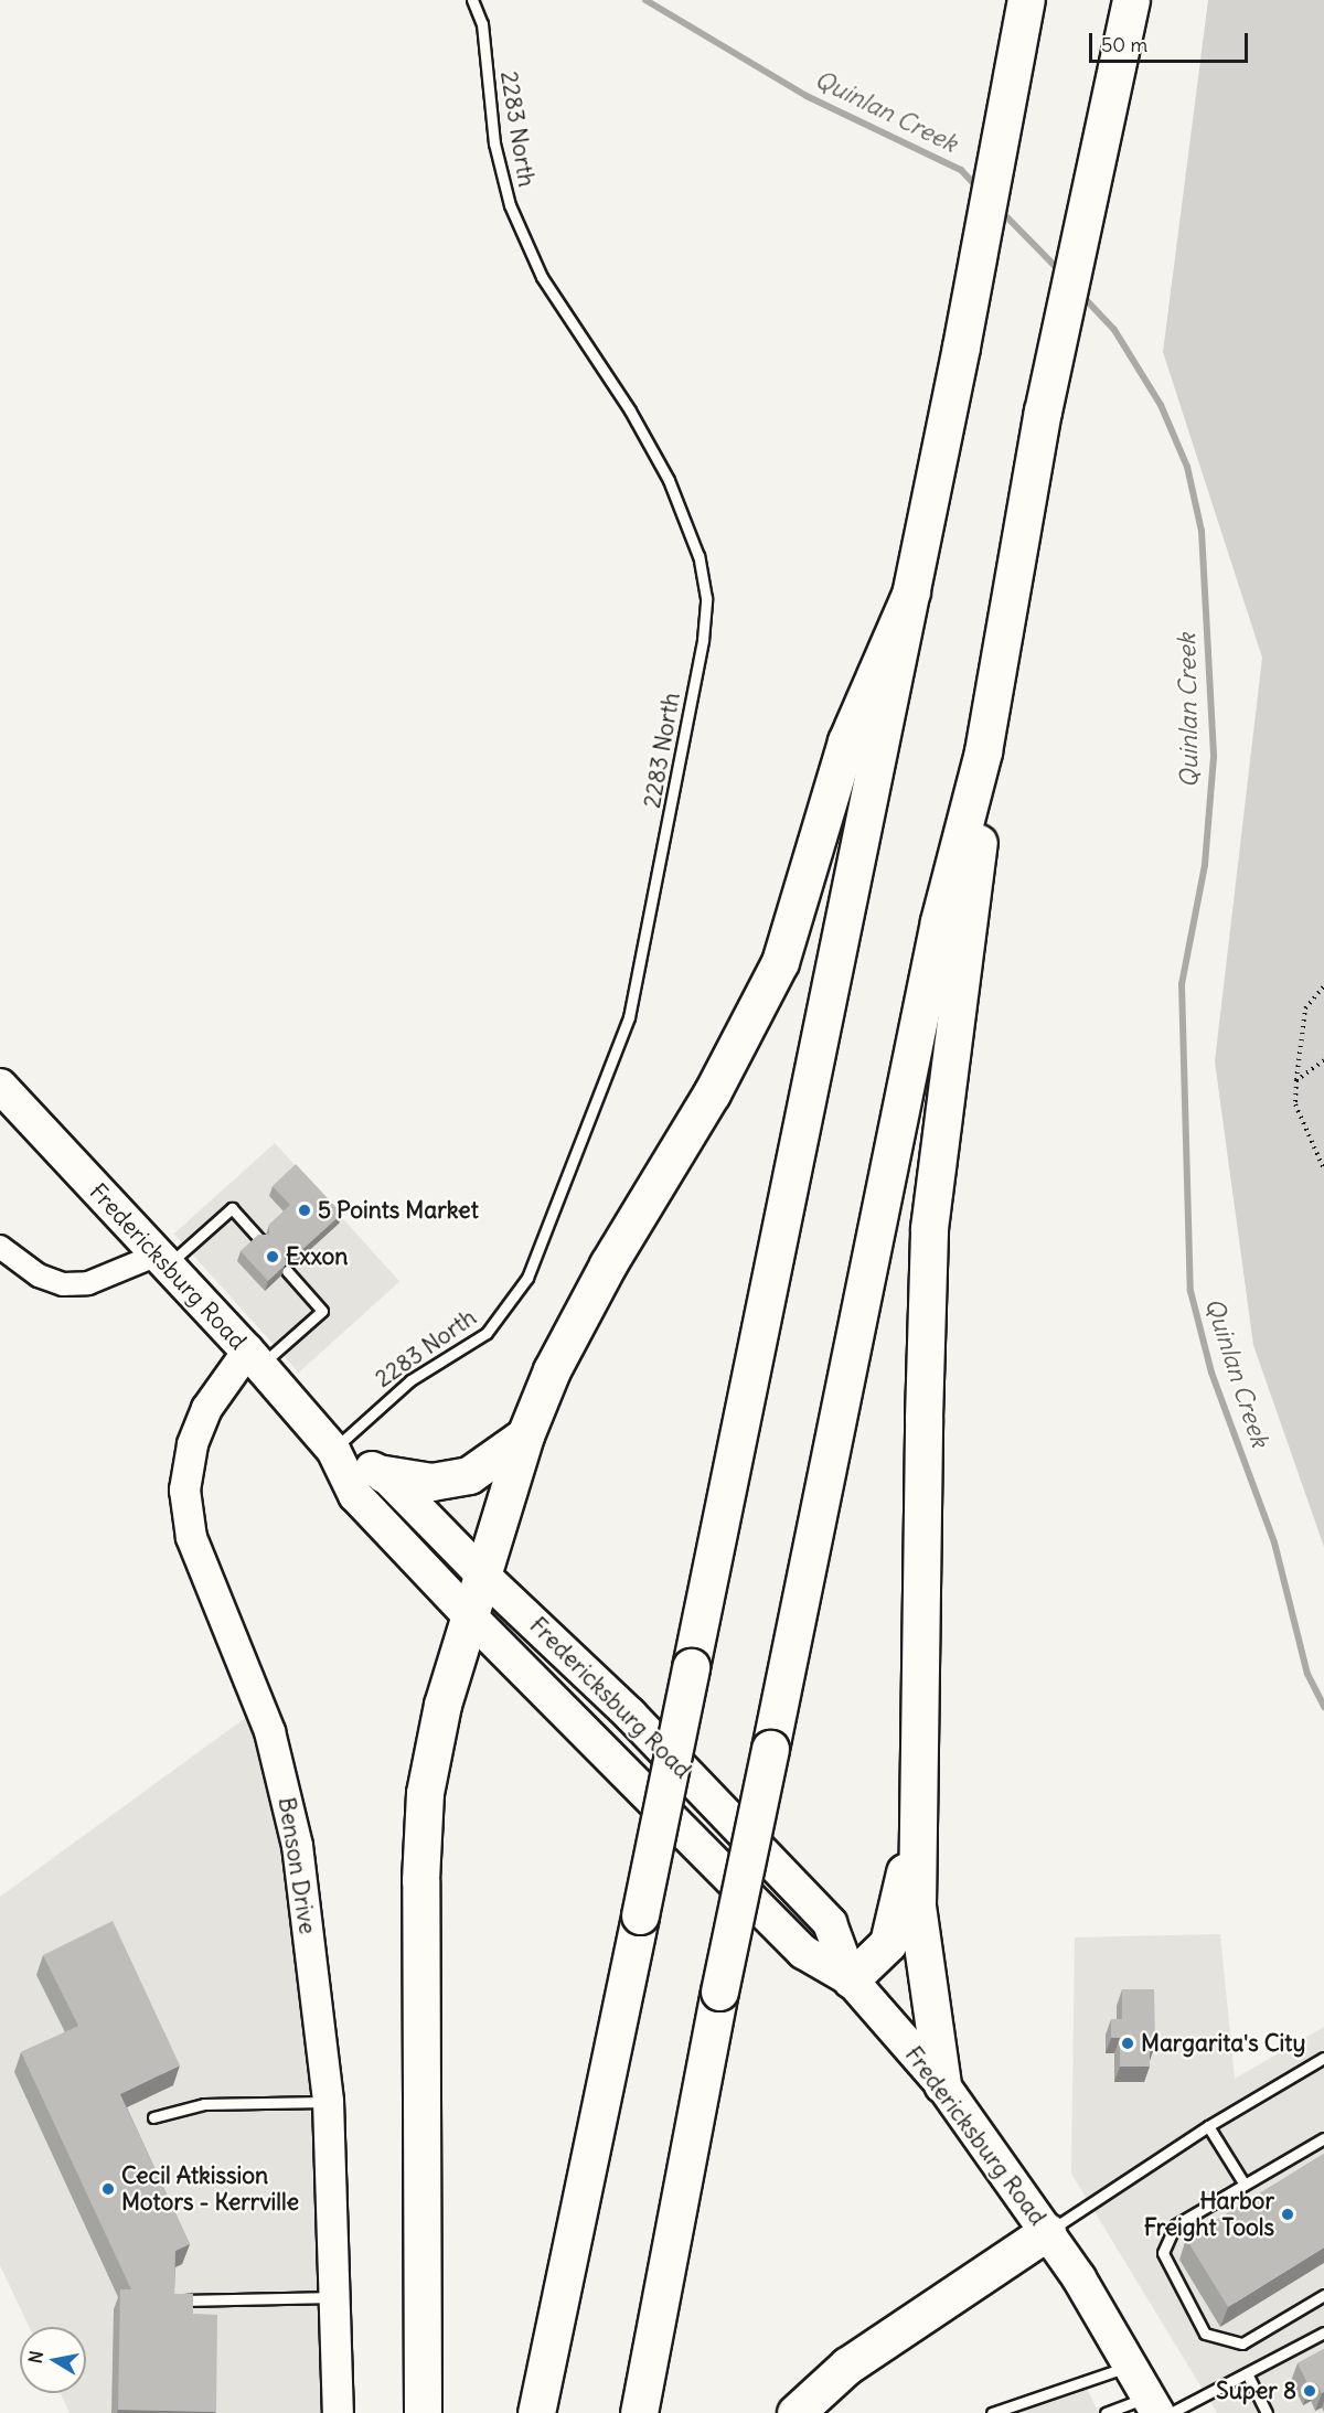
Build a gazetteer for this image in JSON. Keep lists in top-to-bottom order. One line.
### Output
{"streets":{"main road":["Fredericksburg Road"],"street":["Benson Drive"],"lane":["2283 North"]},"crossings":[["2283 North","Fredericksburg Road"],["Fredericksburg Road","Benson Drive"]],"water":["Quinlan Creek"],"places":["5 Points Market","Exxon","Margarita's City","Cecil Atkission Motors - Kerrville","Harbor Freight Tools","Super 8"],"scale_bar":"50 m","north":"left"}
